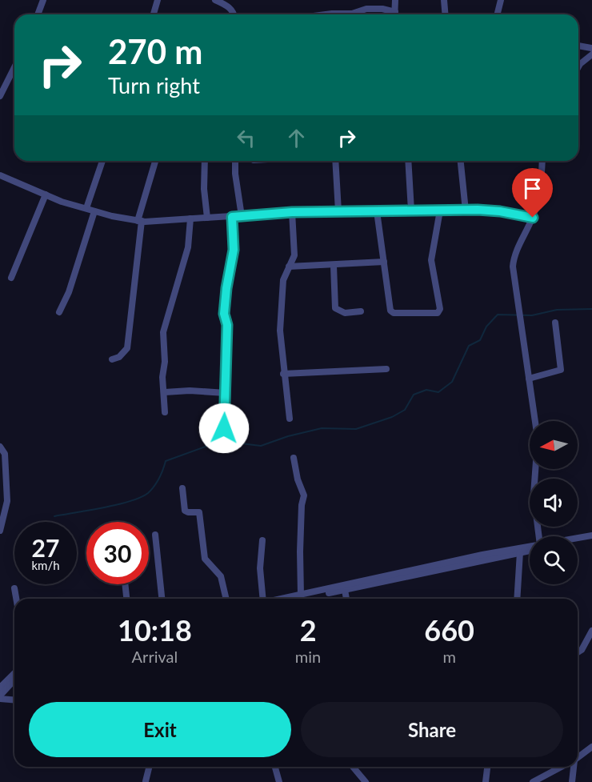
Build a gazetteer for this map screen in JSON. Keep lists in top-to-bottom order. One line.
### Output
{"north":"left","page":{"turn":["270 m","Turn right"],"speed":"27 km/h","limit":"30","eta":["10:18","Arrival","2","min","660","m"],"buttons":["Exit","Share"]}}
